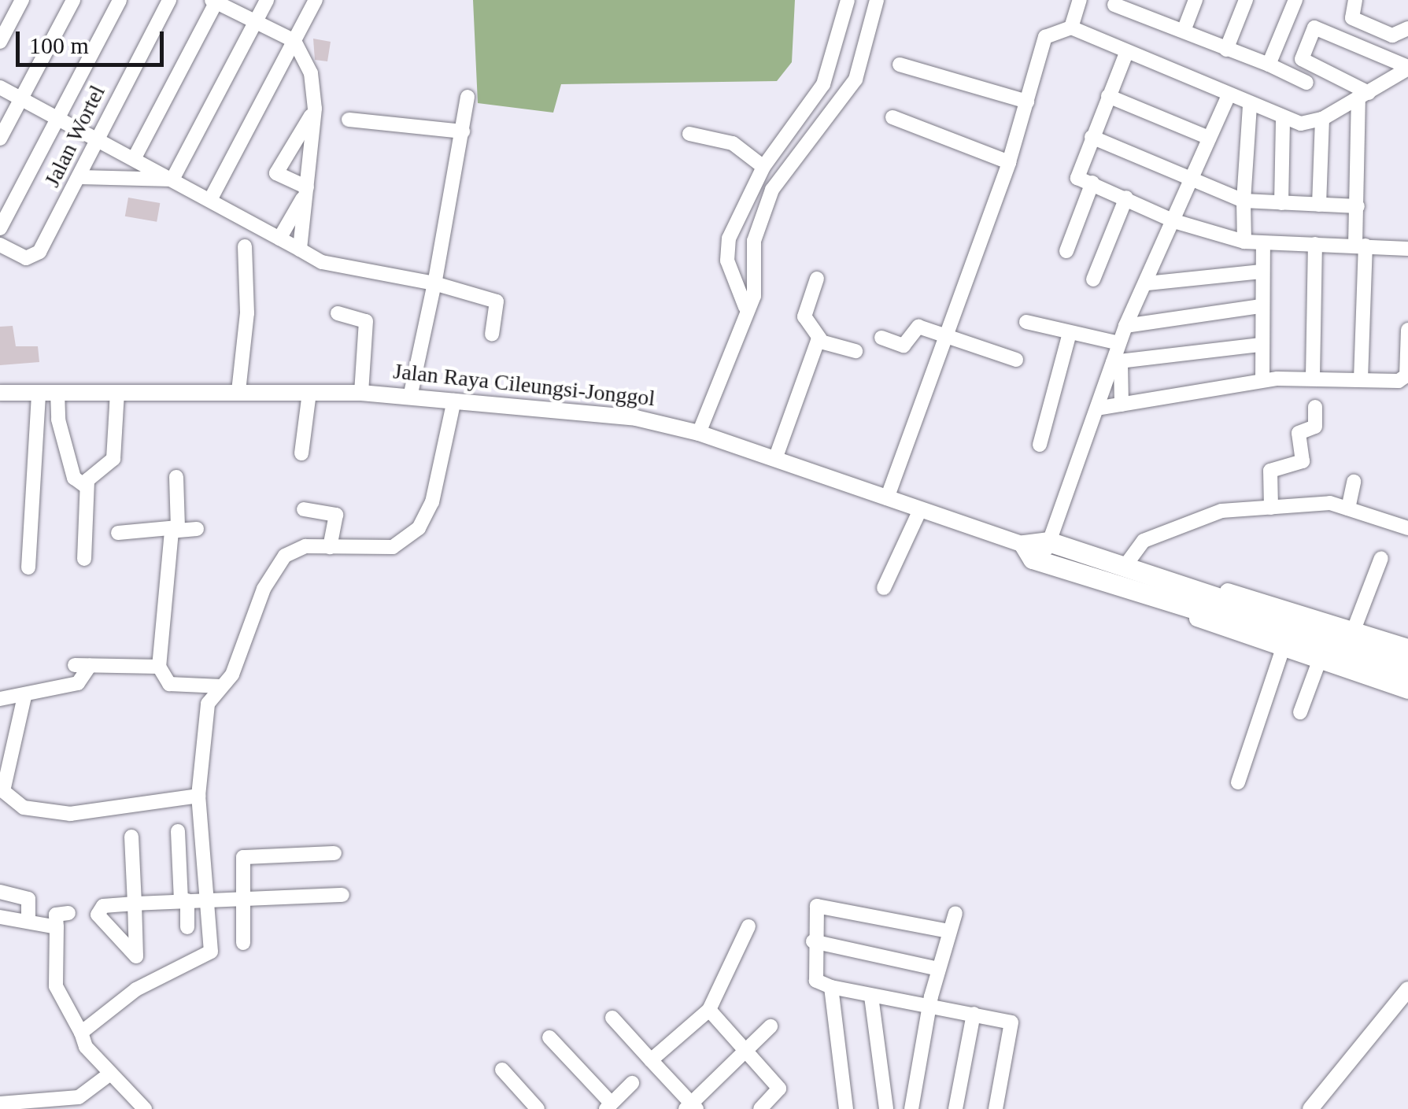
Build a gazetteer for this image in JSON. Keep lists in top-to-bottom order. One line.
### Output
{"streets":{"highway":["Jalan Raya Cileungsi-Jonggol"],"street":["Jalan Wortel"]},"scale_bar":"100 m"}
